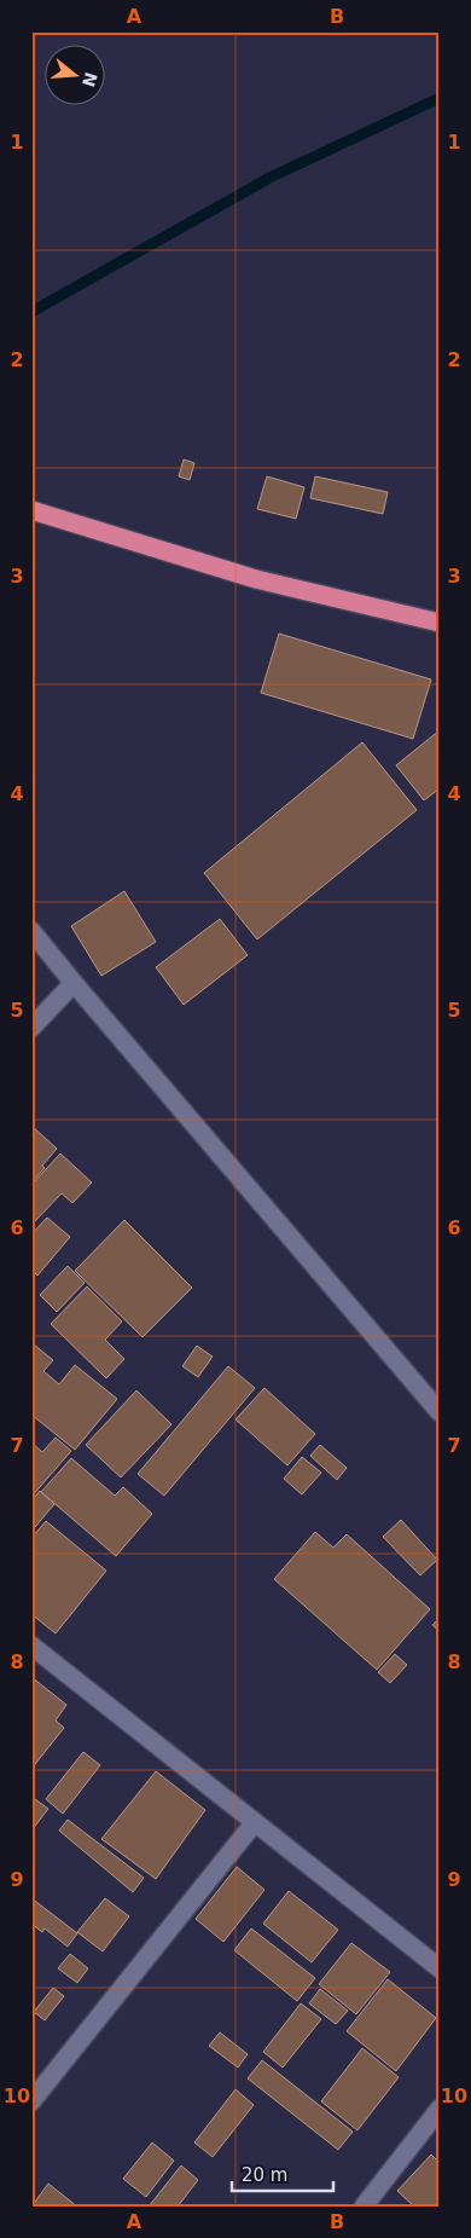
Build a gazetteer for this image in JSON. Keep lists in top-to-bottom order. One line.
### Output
{"scale_bar":"20 m","north":"right","grid":{"columns":["A","B"],"rows":["1","2","3","4","5","6","7","8","9","10"]}}
